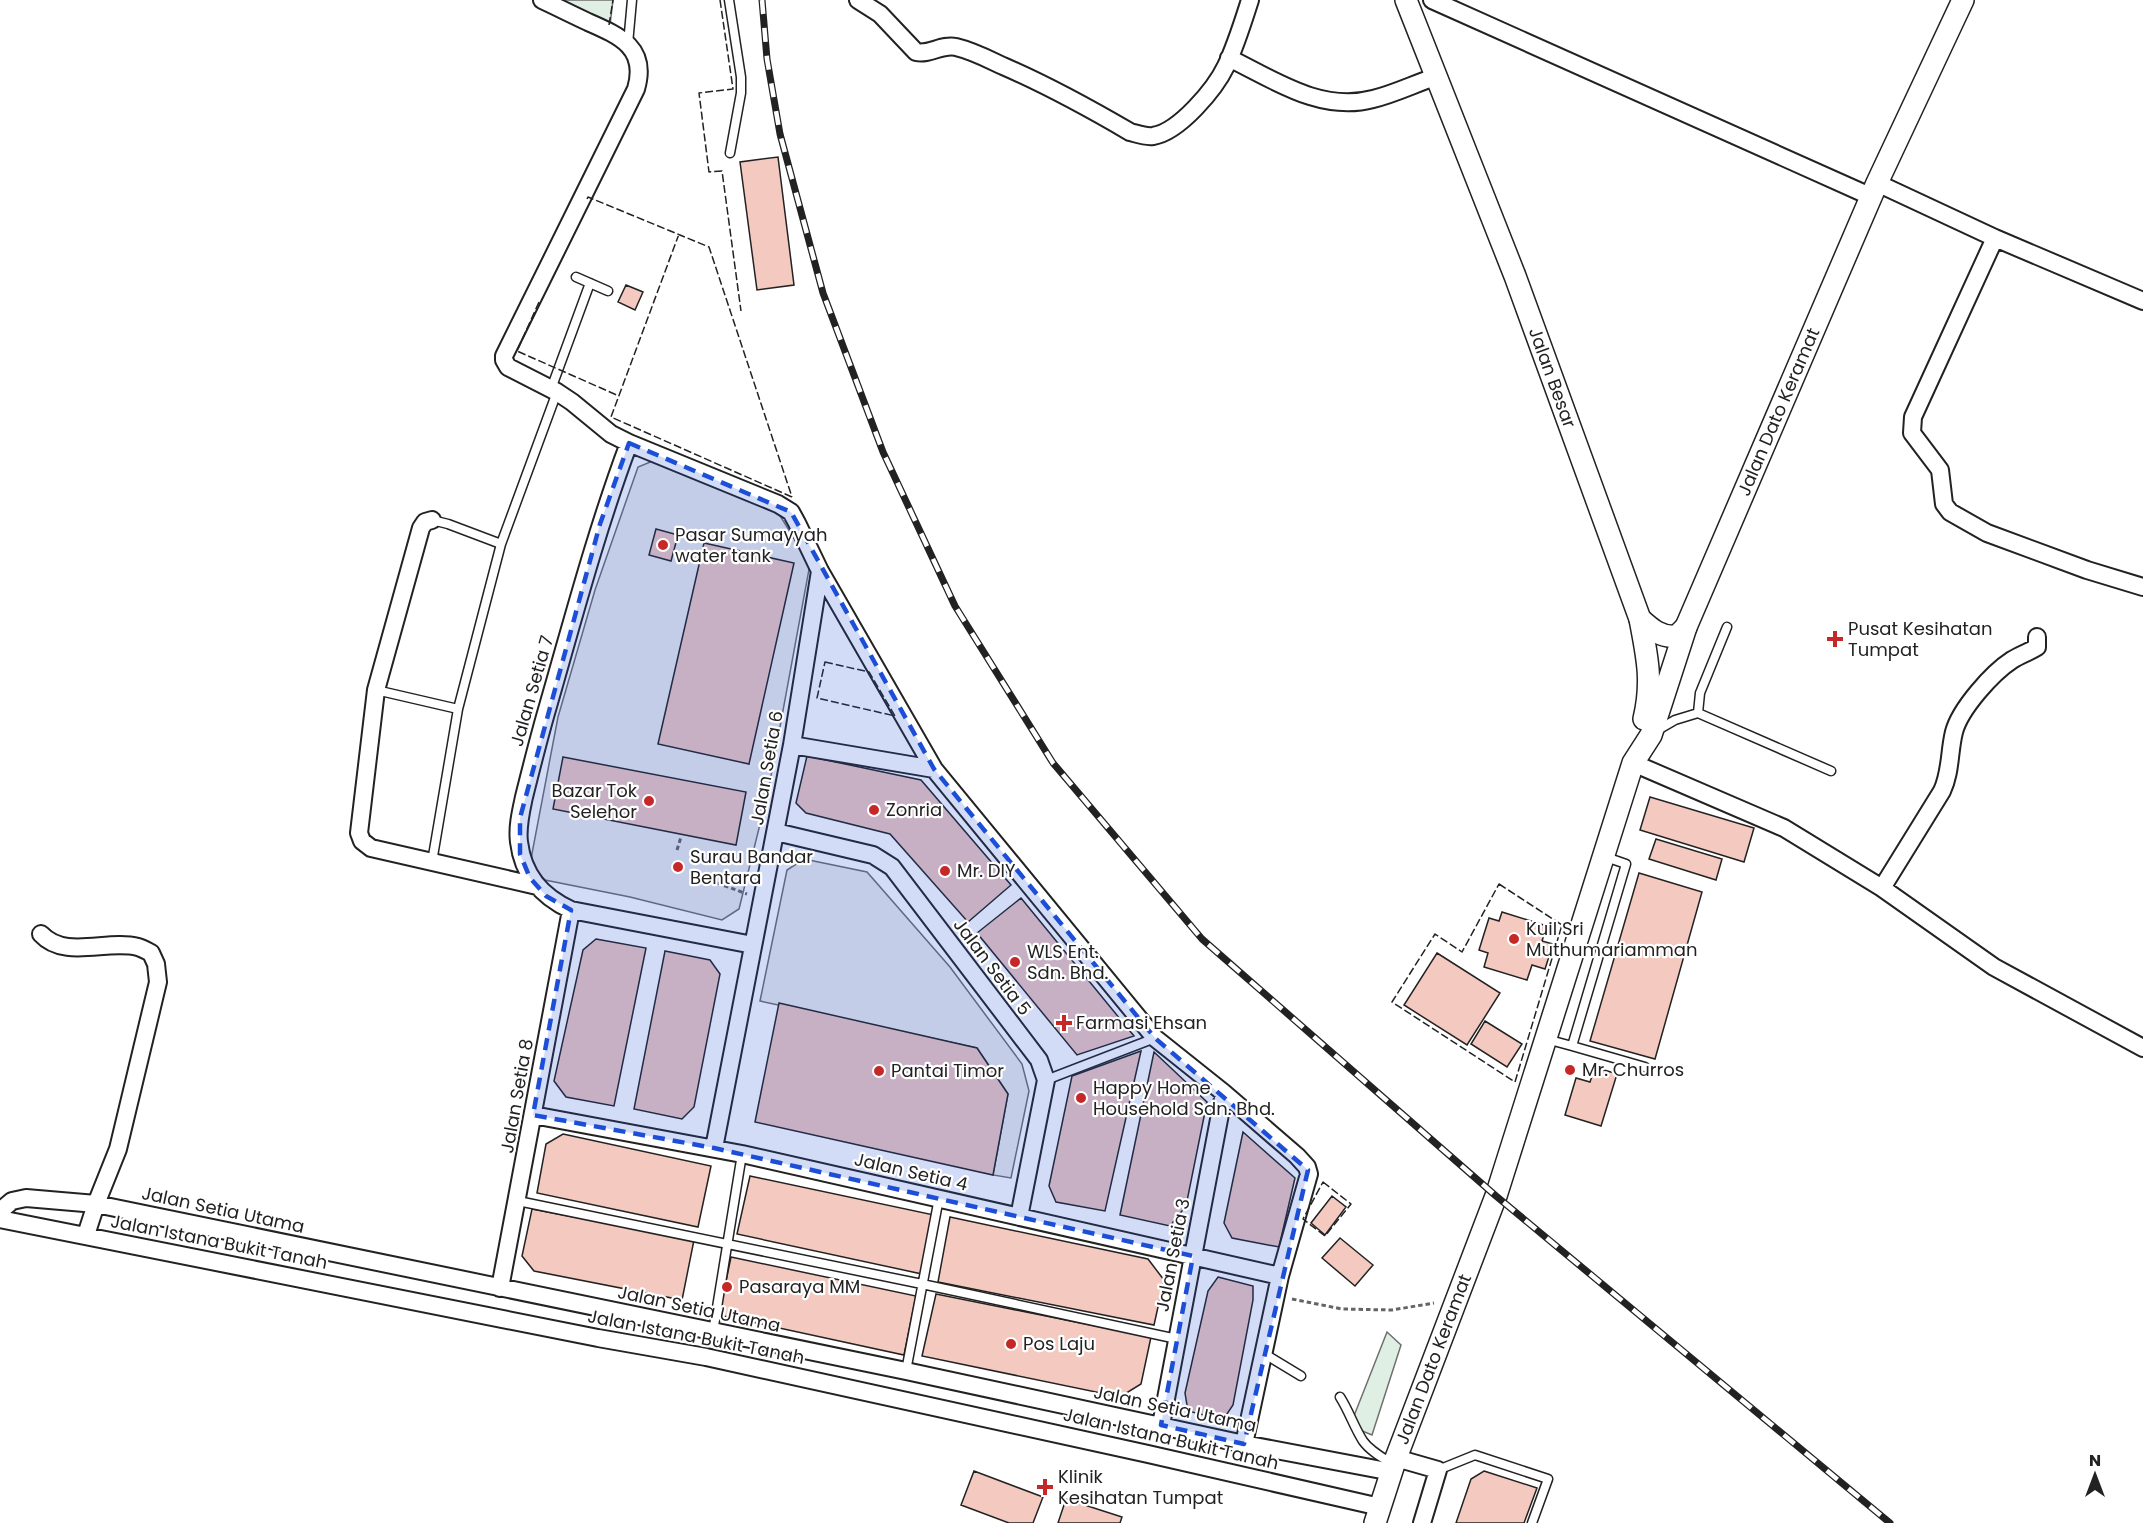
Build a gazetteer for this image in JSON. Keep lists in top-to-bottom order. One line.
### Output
{"streets":{"street":["Jalan Besar","Jalan Dato Keramat","Jalan Setia 7","Jalan Setia 6","Jalan Setia 5","Jalan Setia 8","Jalan Setia 4","Jalan Setia Utama","Jalan Istana Bukit Tanah","Jalan Setia 3"]},"crossings":[["Jalan Besar","Jalan Dato Keramat"],["Jalan Dato Keramat","Jalan Setia Utama"],["Jalan Dato Keramat","Jalan Istana Bukit Tanah"],["Jalan Setia 7","Jalan Setia 6"],["Jalan Setia 7","Jalan Setia 8"],["Jalan Setia 6","Jalan Setia 5"],["Jalan Setia 6","Jalan Setia 4"],["Jalan Setia 8","Jalan Setia 4"],["Jalan Setia 8","Jalan Setia Utama"],["Jalan Setia 4","Jalan Setia 3"],["Jalan Setia Utama","Jalan Setia 3"]],"places":{"other":["Pasar Sumayyah water tank","Bazar Tok Selehor","Zonria","Surau Bandar Bentara","Mr. DIY","Kuil Sri Muthumariamman","WLS Ent. Sdn. Bhd.","Mr. Churros","Pantai Timor","Happy Home Household Sdn. Bhd.","Pasaraya MM","Pos Laju"],"health":["Pusat Kesihatan Tumpat","Farmasi Ehsan","Klinik Kesihatan Tumpat"]},"north":"top"}
